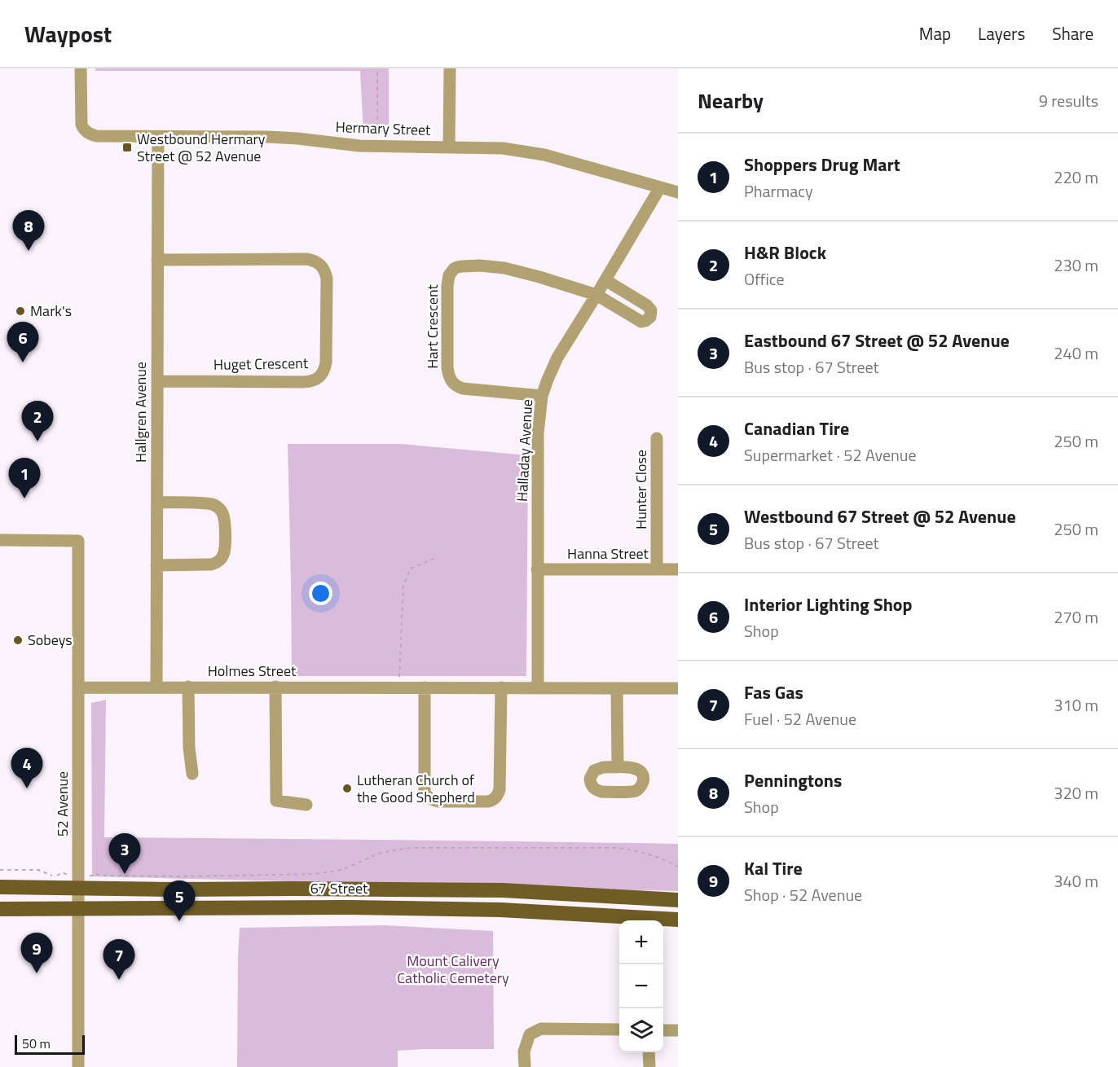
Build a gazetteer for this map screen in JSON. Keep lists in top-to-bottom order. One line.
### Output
{"streets":{"main road":["67 Street"],"street":["Hermary Street","Hart Crescent","Huget Crescent","Hallgren Avenue","Halladay Avenue","Hunter Close","Hanna Street","Holmes Street","52 Avenue"]},"crossings":[["Hermary Street","Hallgren Avenue"],["Hermary Street","Halladay Avenue"],["Hart Crescent","Halladay Avenue"],["Huget Crescent","Hallgren Avenue"],["Hallgren Avenue","Holmes Street"],["Halladay Avenue","Hanna Street"],["Halladay Avenue","Holmes Street"],["Hunter Close","Hanna Street"],["Holmes Street","52 Avenue"],["52 Avenue","67 Street"]],"parks":["Mount Calivery Catholic Cemetery"],"places":{"transit":["Westbound Hermary Street @ 52 Avenue"],"other":["Mark's","Sobeys","Lutheran Church of the Good Shepherd"]},"scale_bar":"50 m","page":{"header":"Waypost","nav":["Map","Layers","Share"],"heading":["Nearby","9 results"],"list":[{"mark":"1","name":"Shoppers Drug Mart","note":"Pharmacy","value":"220 m"},{"mark":"2","name":"H&R Block","note":"Office","value":"230 m"},{"mark":"3","name":"Eastbound 67 Street @ 52 Avenue","note":"Bus stop · 67 Street","value":"240 m"},{"mark":"4","name":"Canadian Tire","note":"Supermarket · 52 Avenue","value":"250 m"},{"mark":"5","name":"Westbound 67 Street @ 52 Avenue","note":"Bus stop · 67 Street","value":"250 m"},{"mark":"6","name":"Interior Lighting Shop","note":"Shop","value":"270 m"},{"mark":"7","name":"Fas Gas","note":"Fuel · 52 Avenue","value":"310 m"},{"mark":"8","name":"Penningtons","note":"Shop","value":"320 m"},{"mark":"9","name":"Kal Tire","note":"Shop · 52 Avenue","value":"340 m"}],"pins":["8","6","2","1","4","3","5","9","7"],"map_buttons":["+","−"],"scale":"50 m"}}
